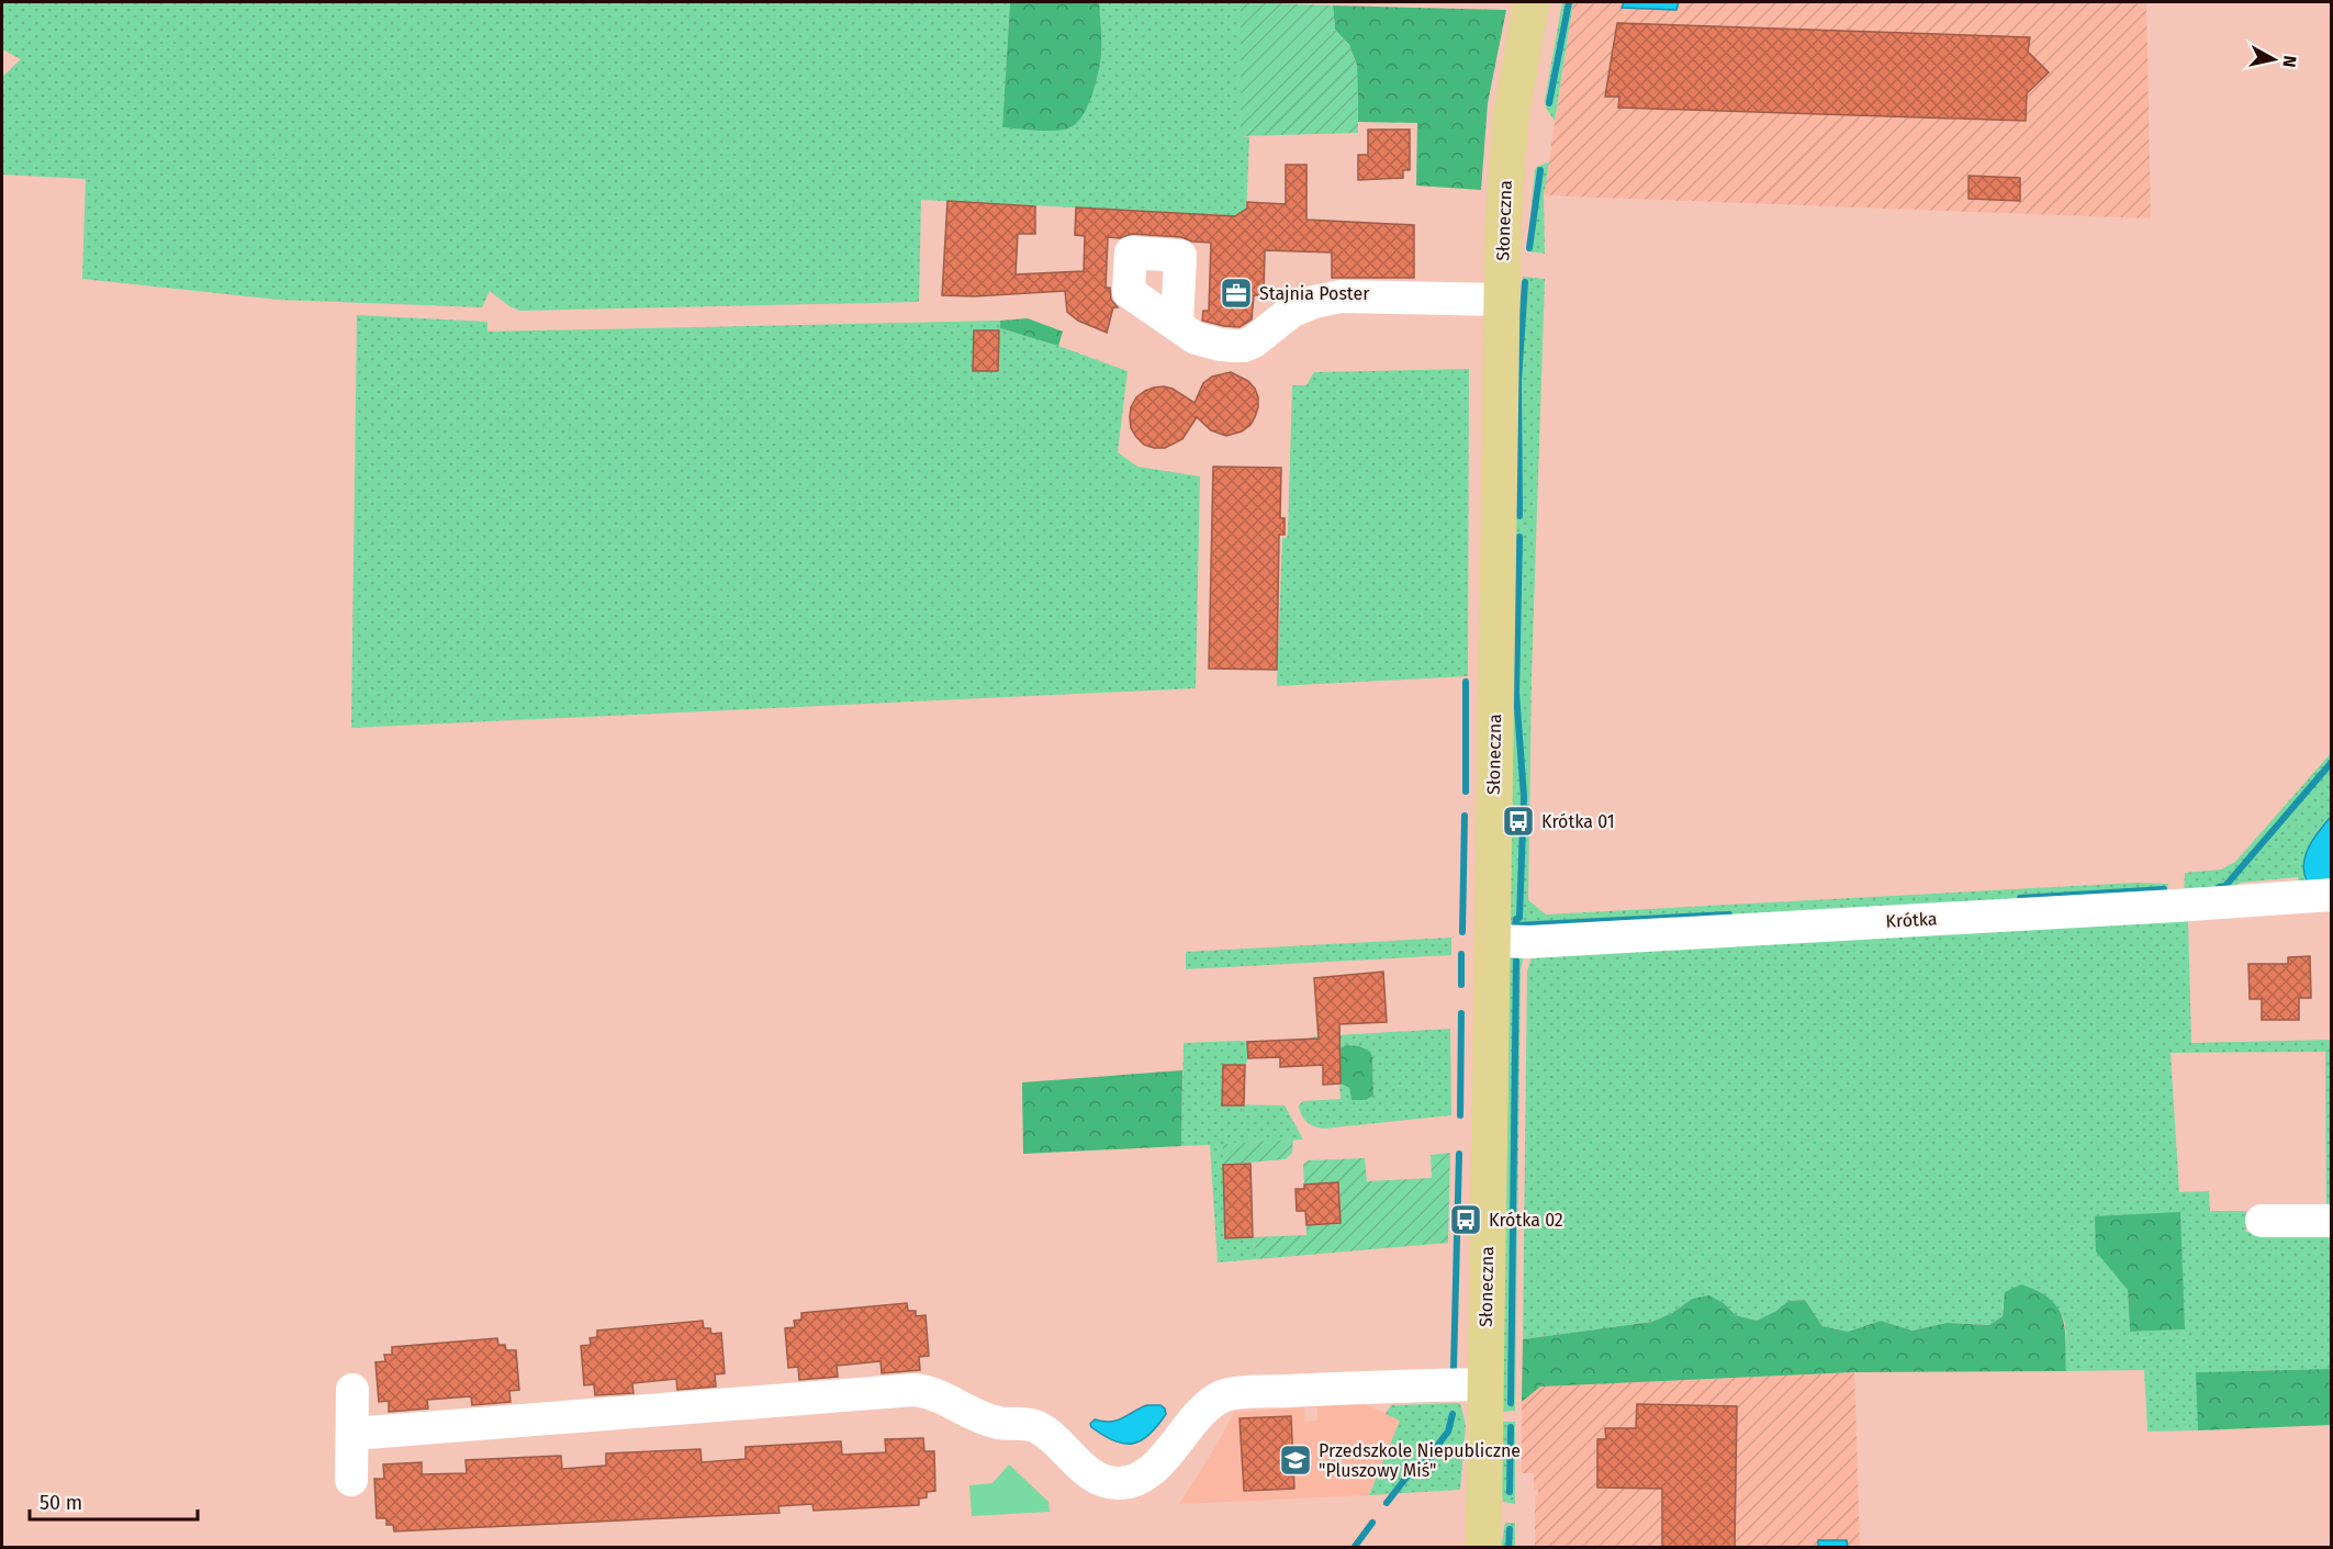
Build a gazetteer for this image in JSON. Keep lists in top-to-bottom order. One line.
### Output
{"streets":{"main road":["Słoneczna"],"street":["Krótka"]},"crossings":[["Słoneczna","Krótka"]],"places":{"office":["Stajnia Poster"],"bus stop":["Krótka 01","Krótka 02"],"school or university":["Przedszkole Niepubliczne \"Pluszowy Miś\""]},"scale_bar":"50 m","north":"right"}
